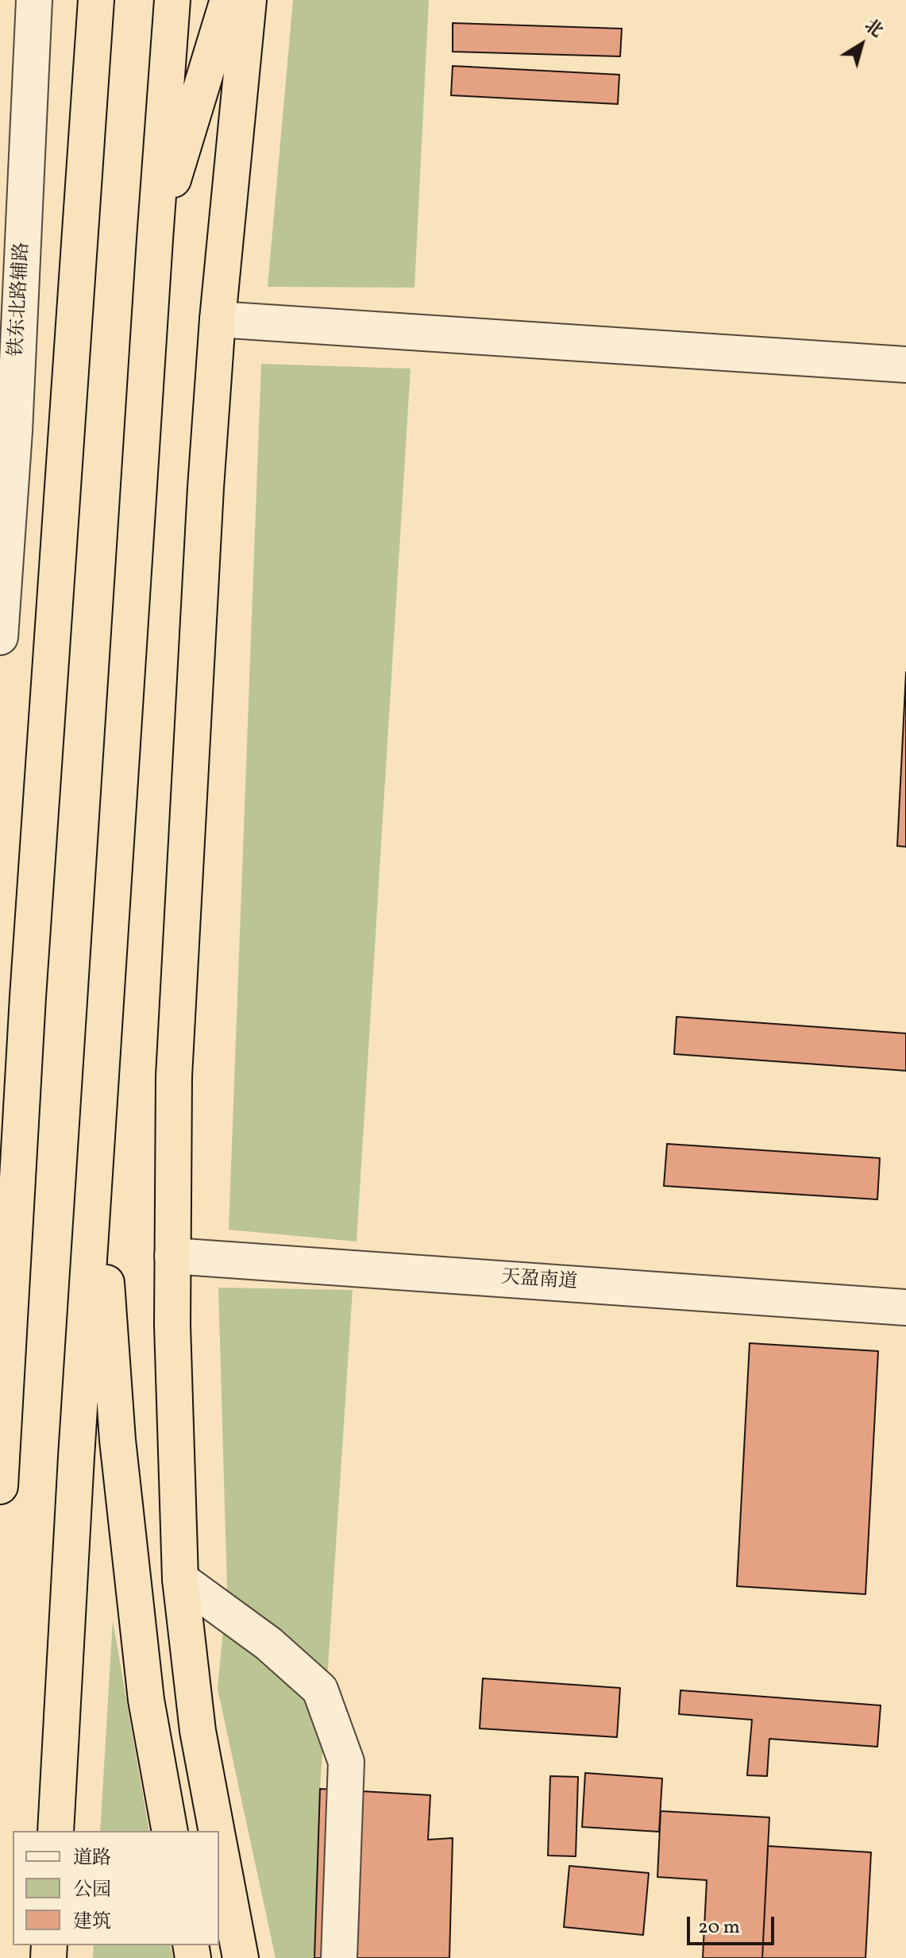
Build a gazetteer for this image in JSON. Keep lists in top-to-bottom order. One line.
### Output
{"streets":{"street":["铁东北路辅路","天盈南道"]},"legend":["道路","公园","建筑"],"scale_bar":"20 m","north":"top right"}
